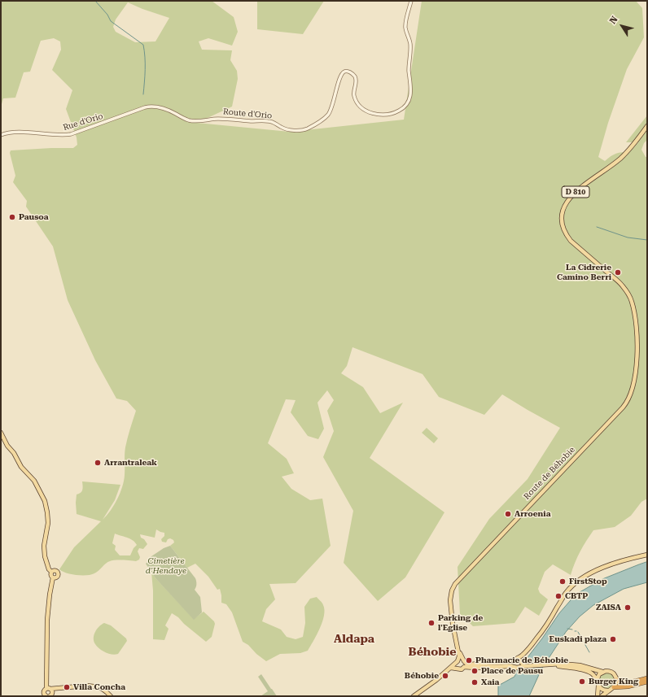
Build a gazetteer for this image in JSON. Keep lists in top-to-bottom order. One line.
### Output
{"streets":{"main road":["D 810","Route de Béhobie"],"street":["Route d'Orio","Rue d'Orio"]},"crossings":[["Route d'Orio","Rue d'Orio"]],"districts":["Aldapa","Béhobie"],"parks":["Cimetière d'Hendaye"],"places":["Pausoa","La Cidrerie Camino Berri","Arrantraleak","Arroenia","FirstStop","CBTP","ZAISA","Parking de l'Eglise","Euskadi plaza","Pharmacie de Béhobie","Place de Pausu","Béhobie","Burger King","Xaia","Villa Concha"],"north":"top left"}
